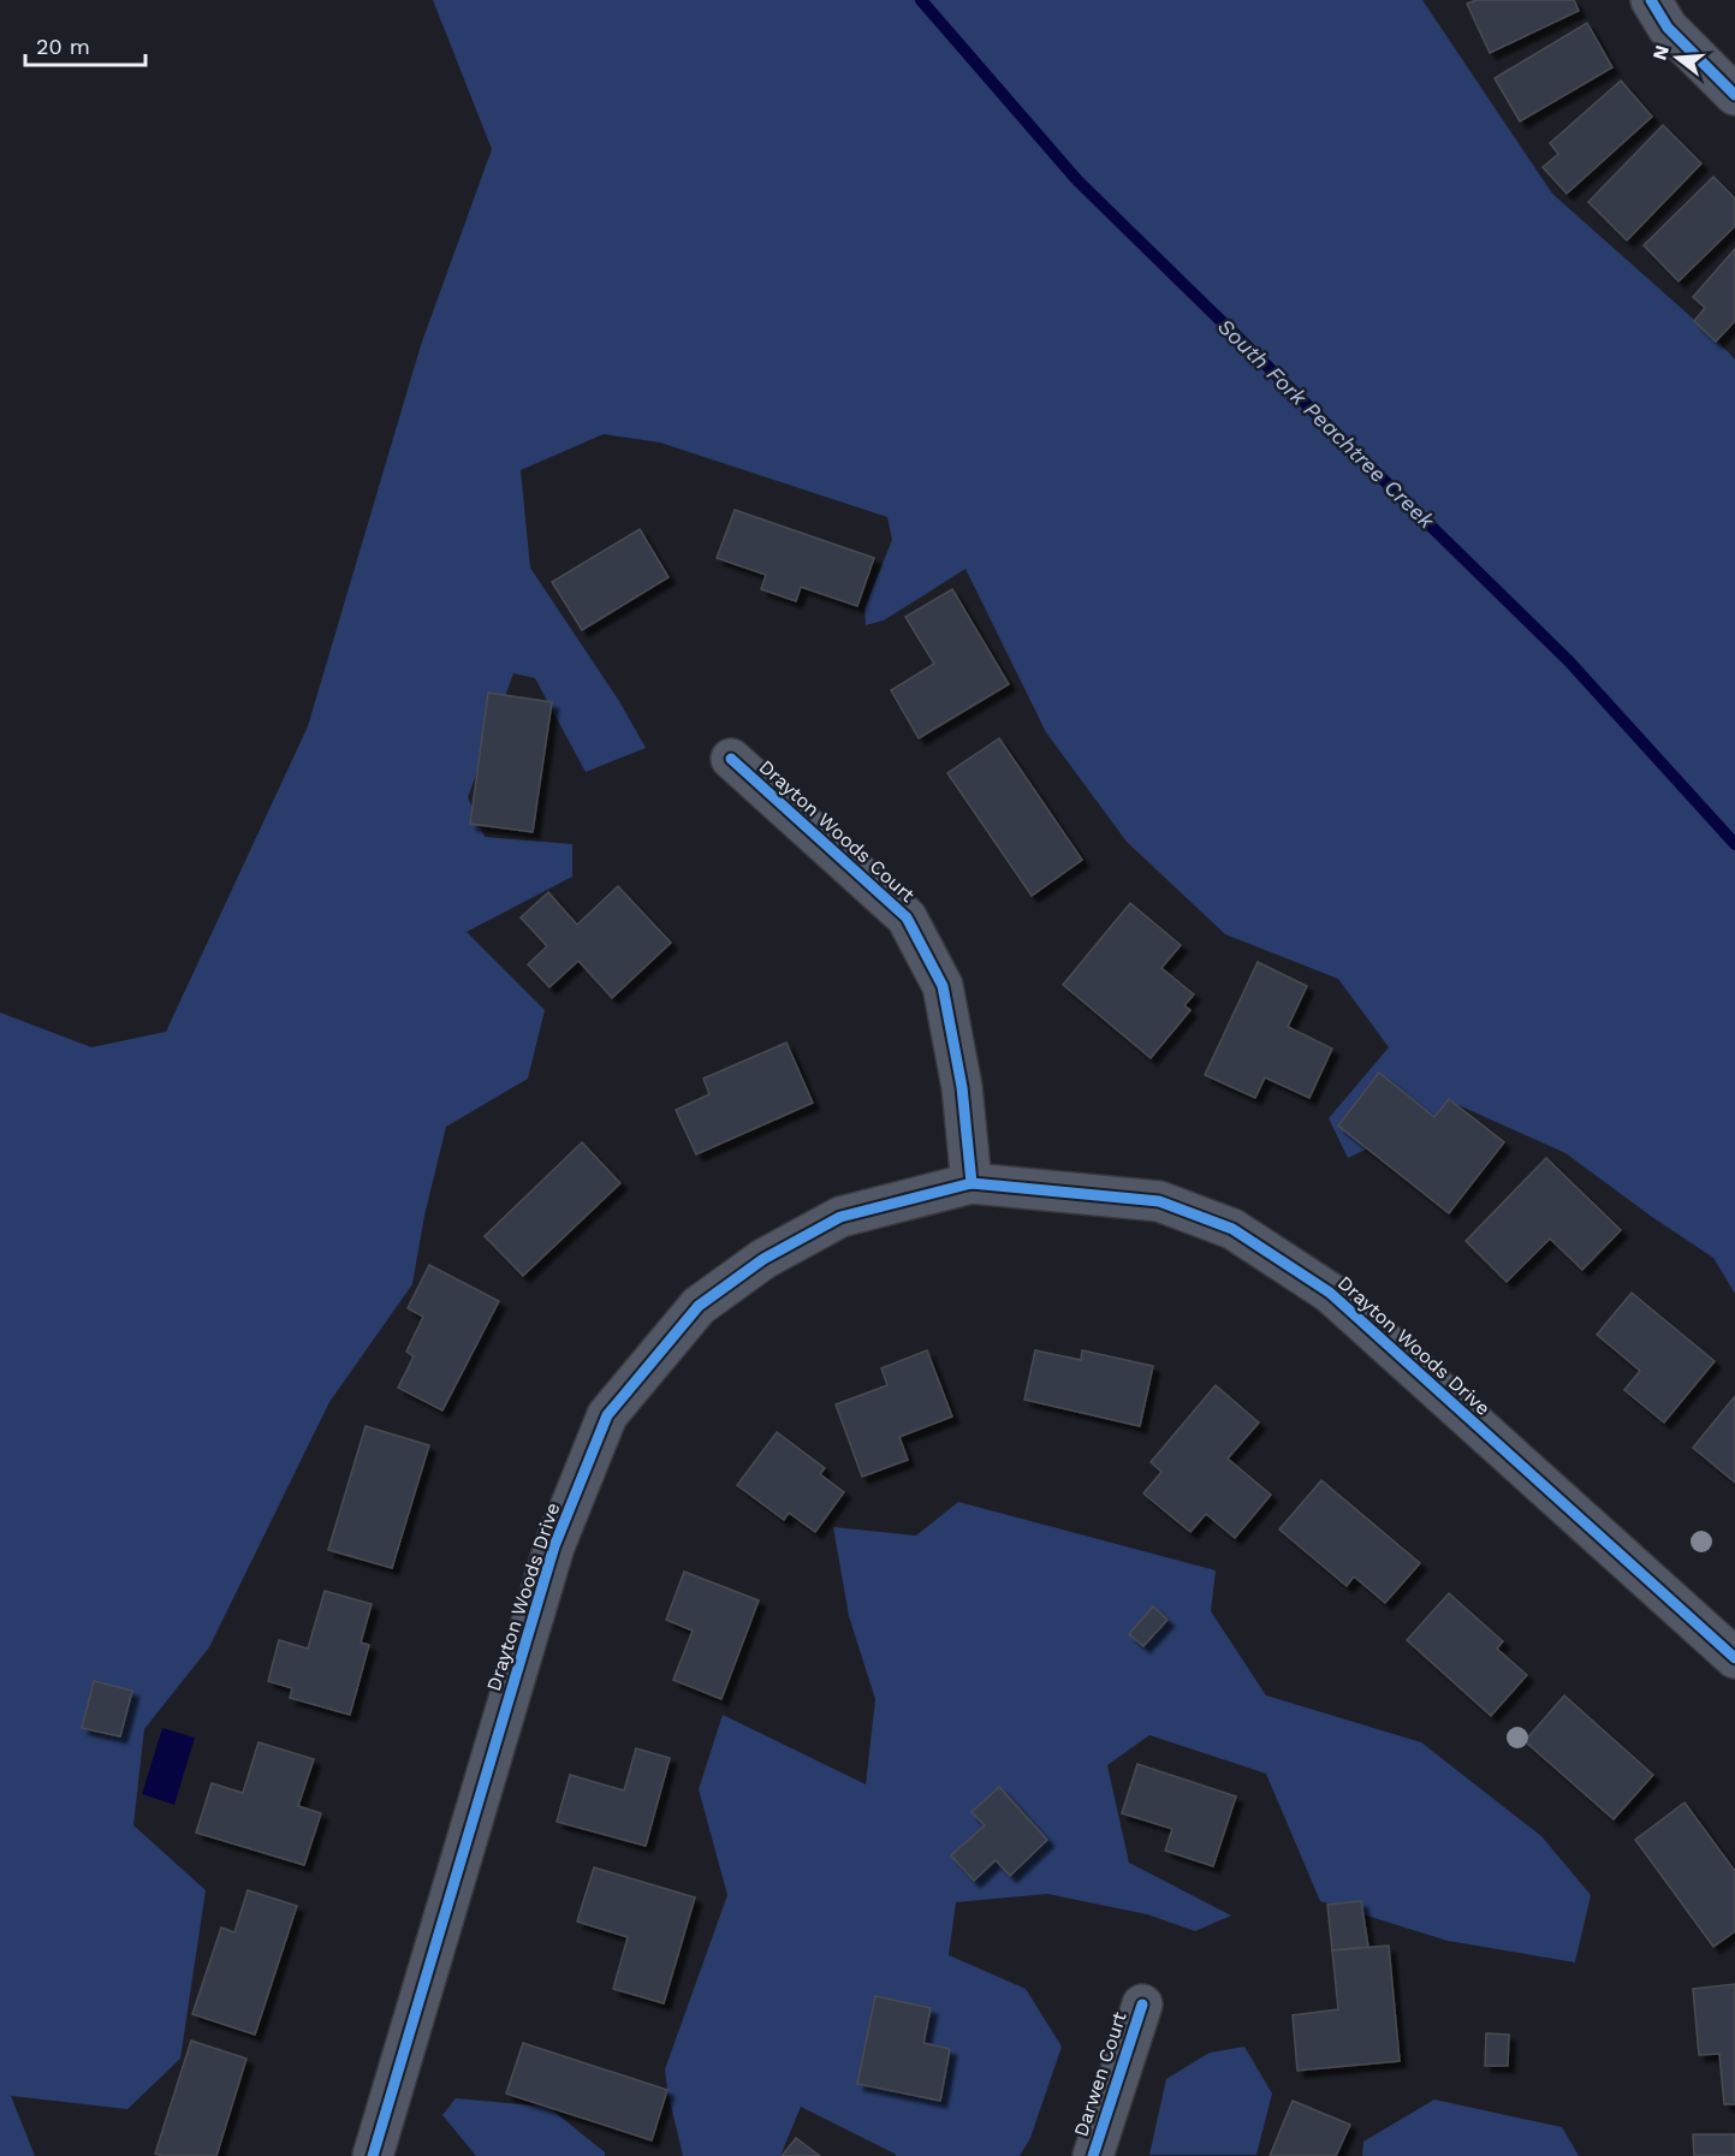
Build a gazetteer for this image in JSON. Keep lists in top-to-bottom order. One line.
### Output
{"streets":{"street":["Drayton Woods Court","Drayton Woods Drive","Darwen Court"]},"crossings":[["Drayton Woods Court","Drayton Woods Drive"]],"water":["South Fork Peachtree Creek"],"scale_bar":"20 m","north":"left"}
